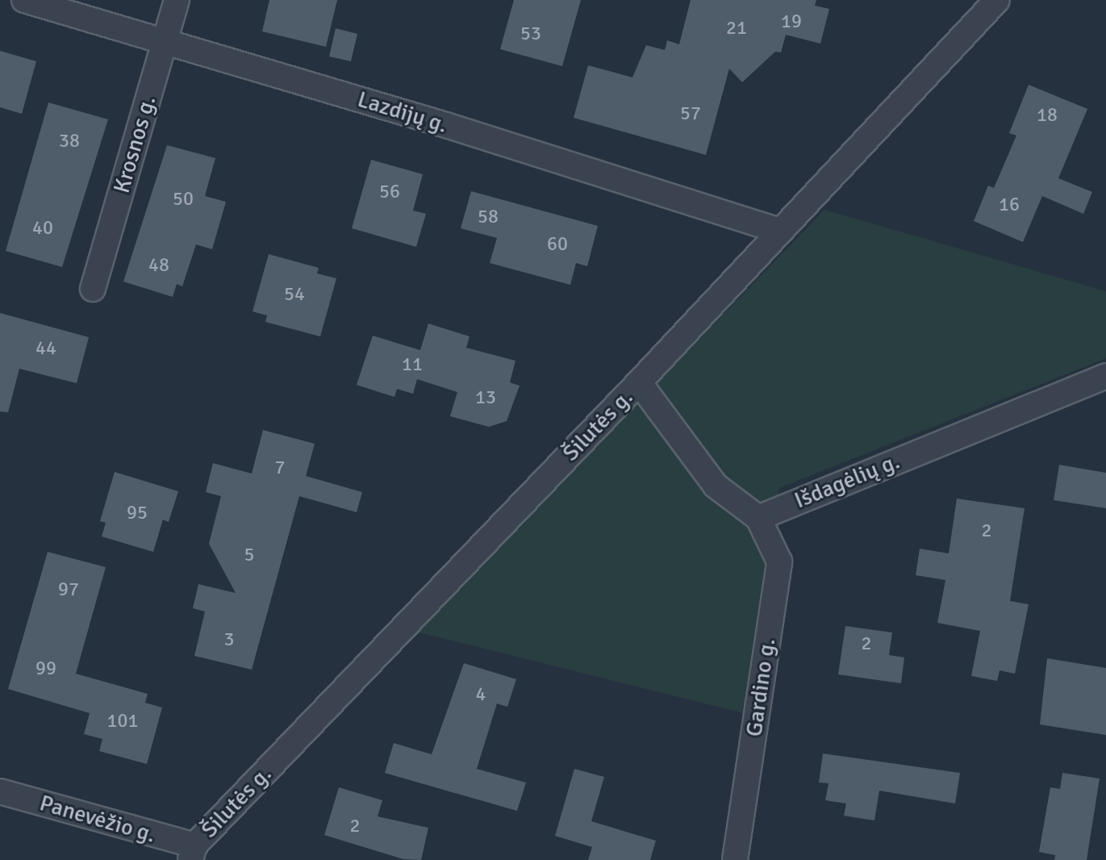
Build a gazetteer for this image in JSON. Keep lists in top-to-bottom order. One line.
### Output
{"streets":{"street":["Lazdijų g.","Krosnos g.","Šilutės g.","Išdagėlių g.","Gardino g.","Panevėžio g."]},"crossings":[["Lazdijų g.","Krosnos g."],["Lazdijų g.","Šilutės g."],["Šilutės g.","Panevėžio g."],["Išdagėlių g.","Gardino g."]],"house_numbers":["19","21","53","57","18","38","56","50","16","58","40","60","48","54","44","11","13","7","95","2","5","97","3","2","99","4","101","2"]}
